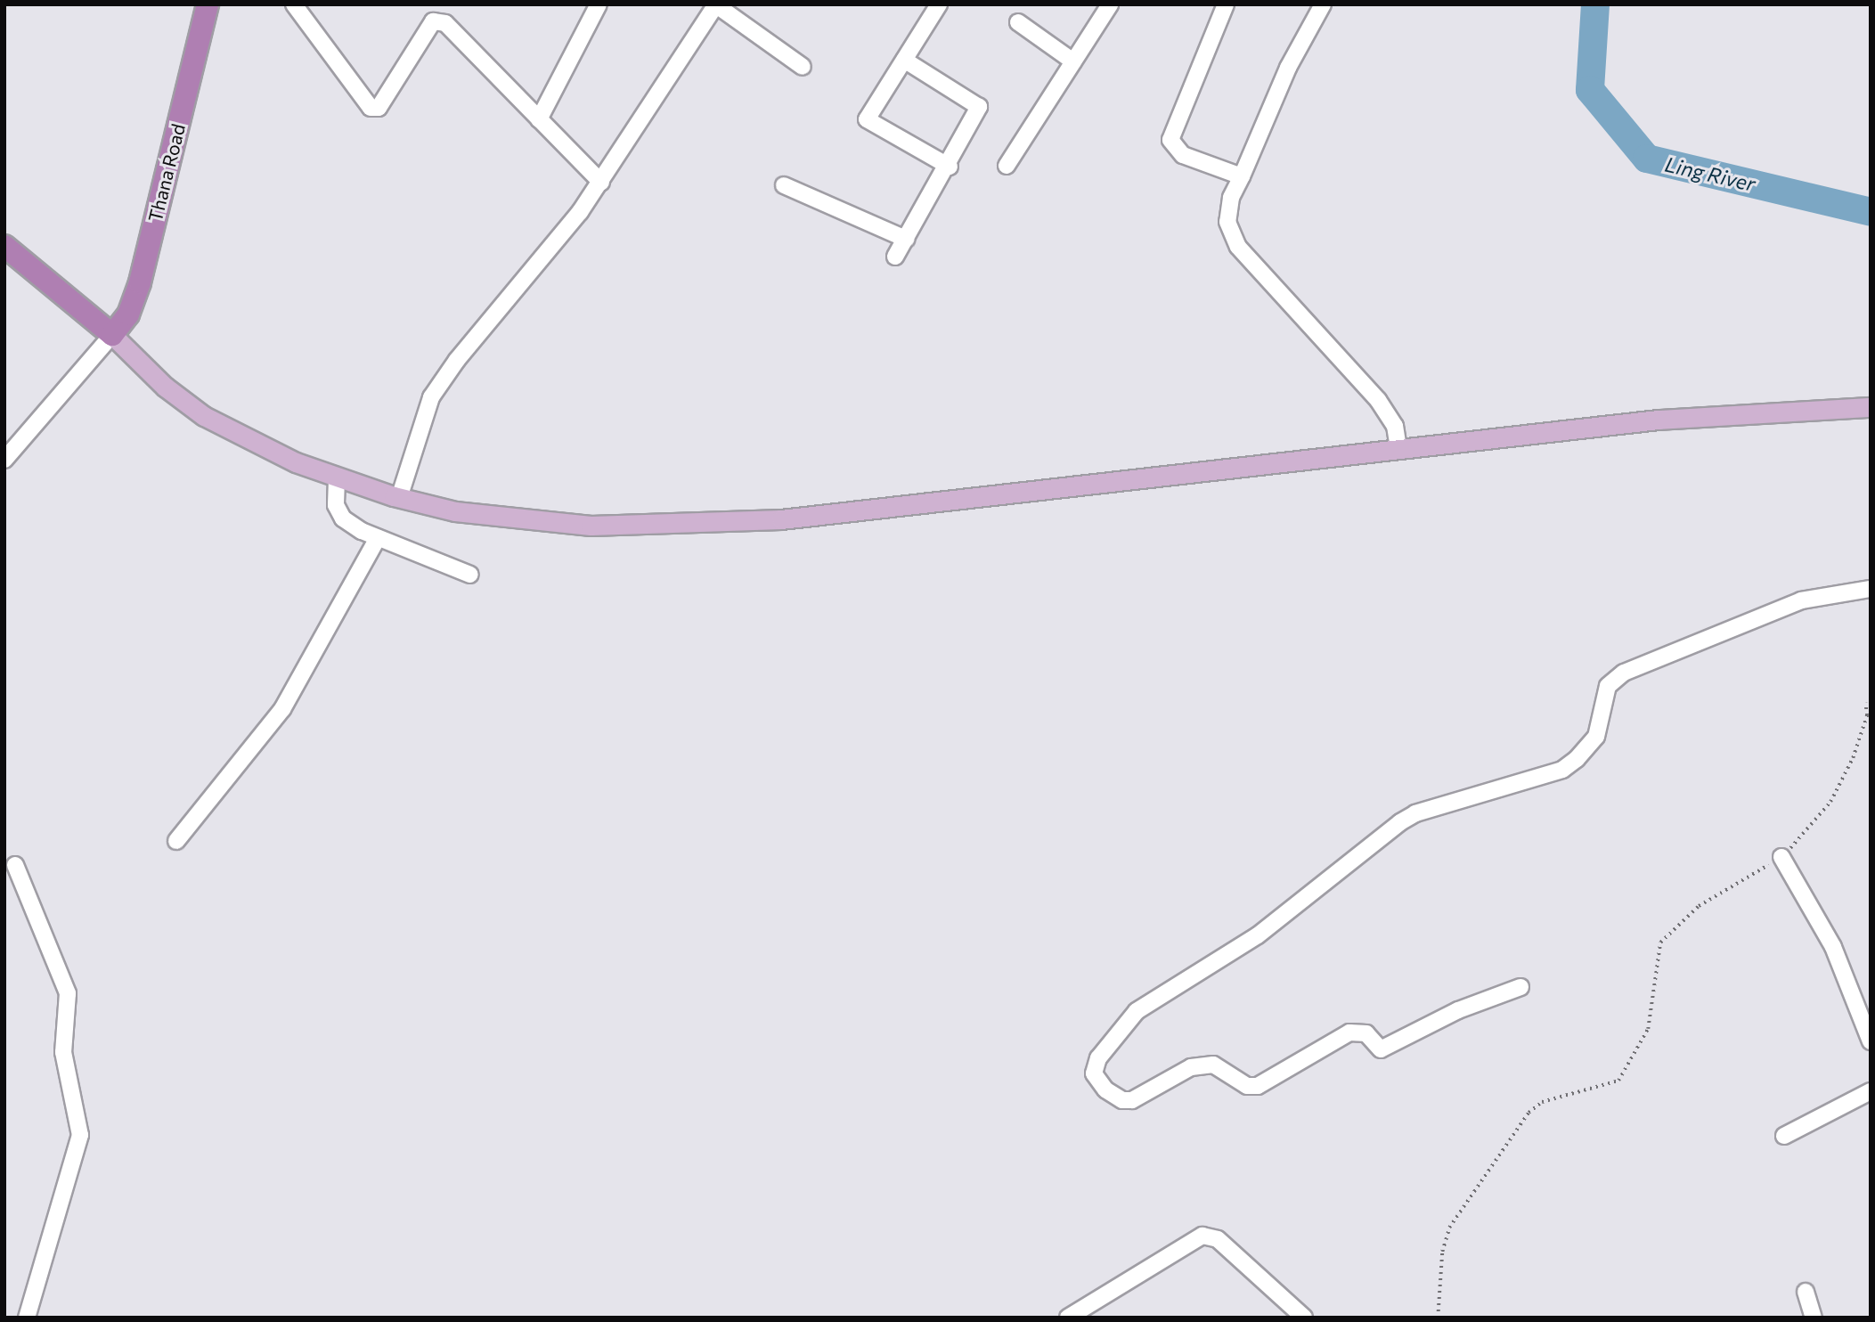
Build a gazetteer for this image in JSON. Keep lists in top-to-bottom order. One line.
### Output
{"streets":{"highway":["Thana Road"]},"water":["Ling River"]}
